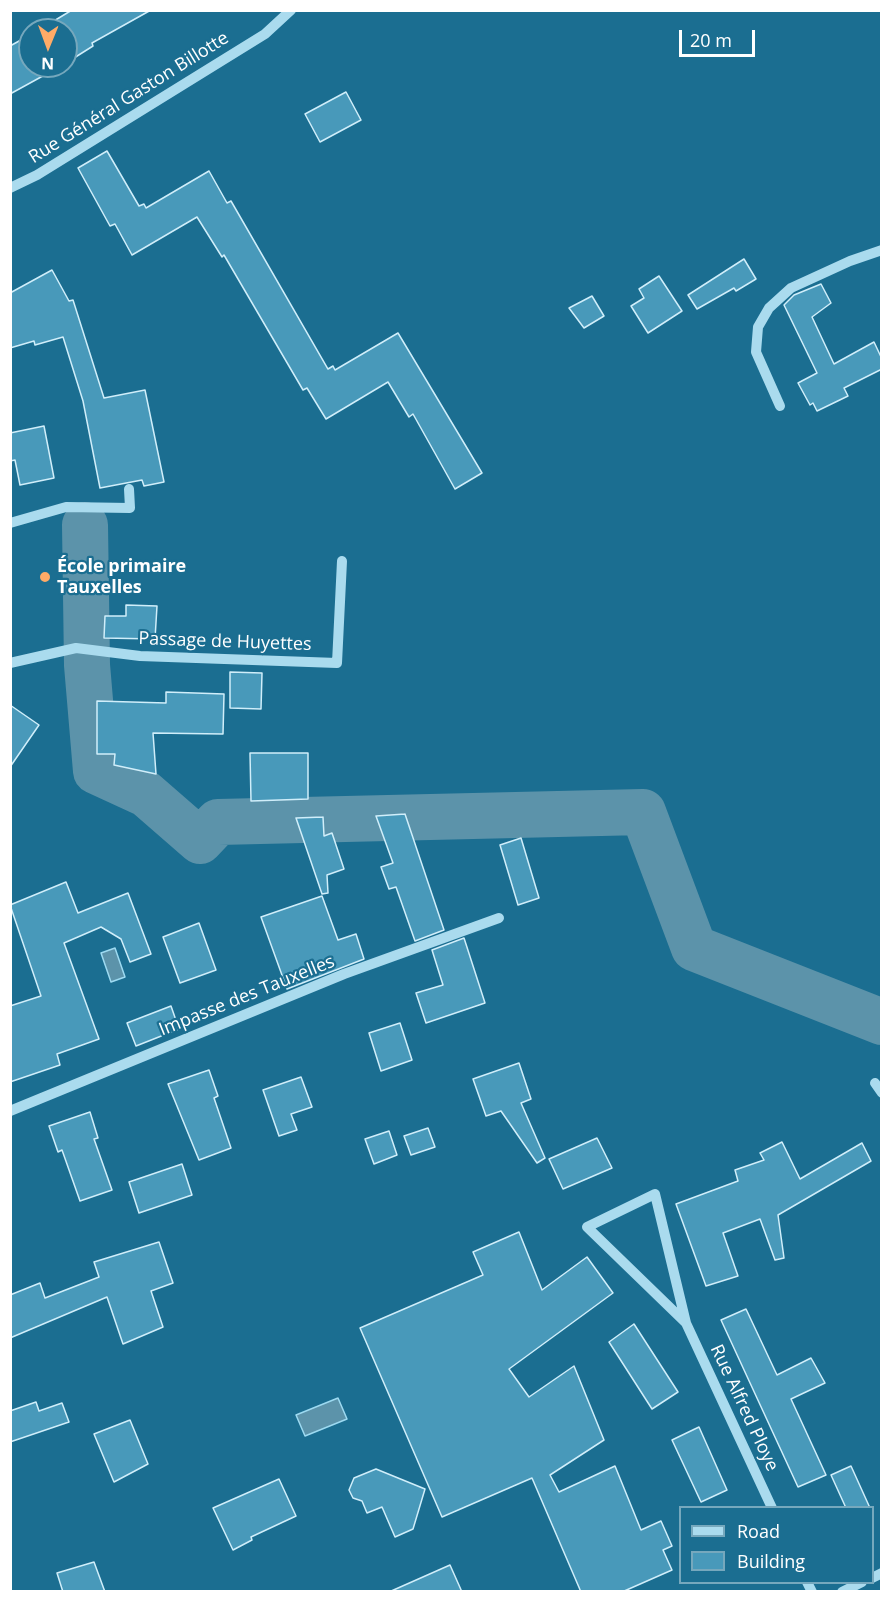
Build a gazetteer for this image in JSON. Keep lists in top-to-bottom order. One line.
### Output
{"streets":{"street":["Rue Général Gaston Billotte","Passage de Huyettes","Impasse des Tauxelles","Rue Alfred Ploye"]},"places":["École primaire Tauxelles"],"legend":["Road","Building"],"scale_bar":"20 m","north":"bottom"}
